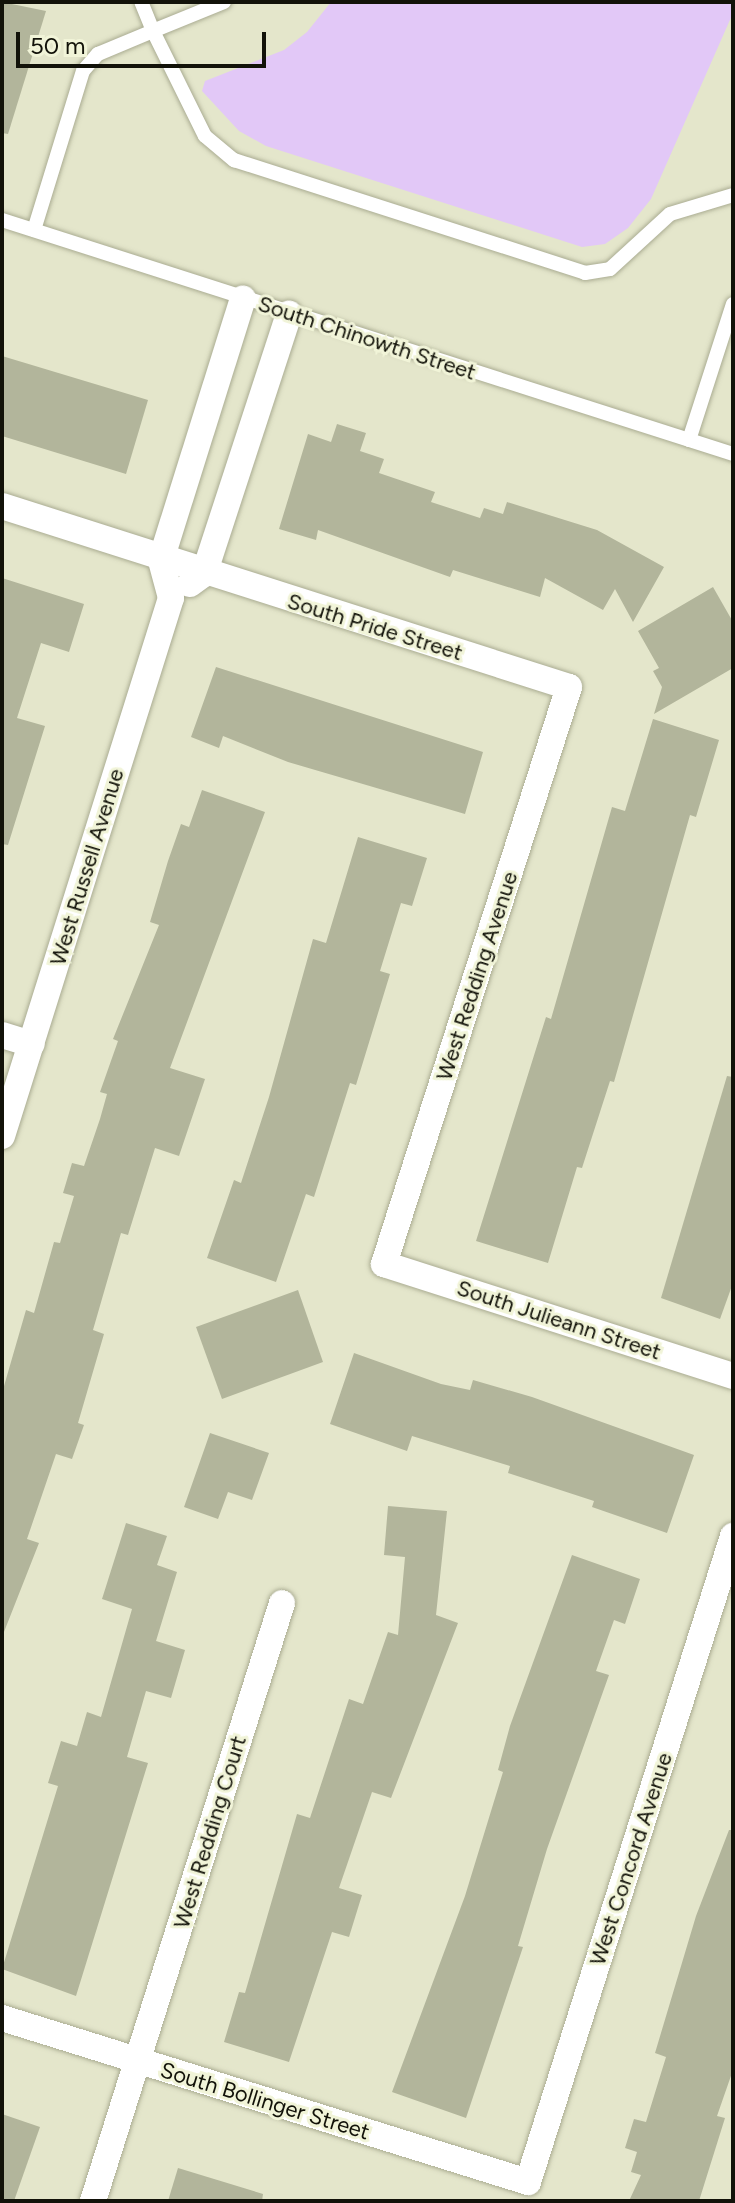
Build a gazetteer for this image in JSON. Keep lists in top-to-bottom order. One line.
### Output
{"streets":{"street":["South Pride Street","West Russell Avenue","West Redding Avenue","South Julieann Street","West Redding Court","West Concord Avenue","South Bollinger Street"],"lane":["South Chinowth Street"]},"crossings":[["South Pride Street","West Redding Avenue"],["West Redding Avenue","South Julieann Street"],["West Redding Court","South Bollinger Street"],["West Concord Avenue","South Bollinger Street"]],"scale_bar":"50 m"}
